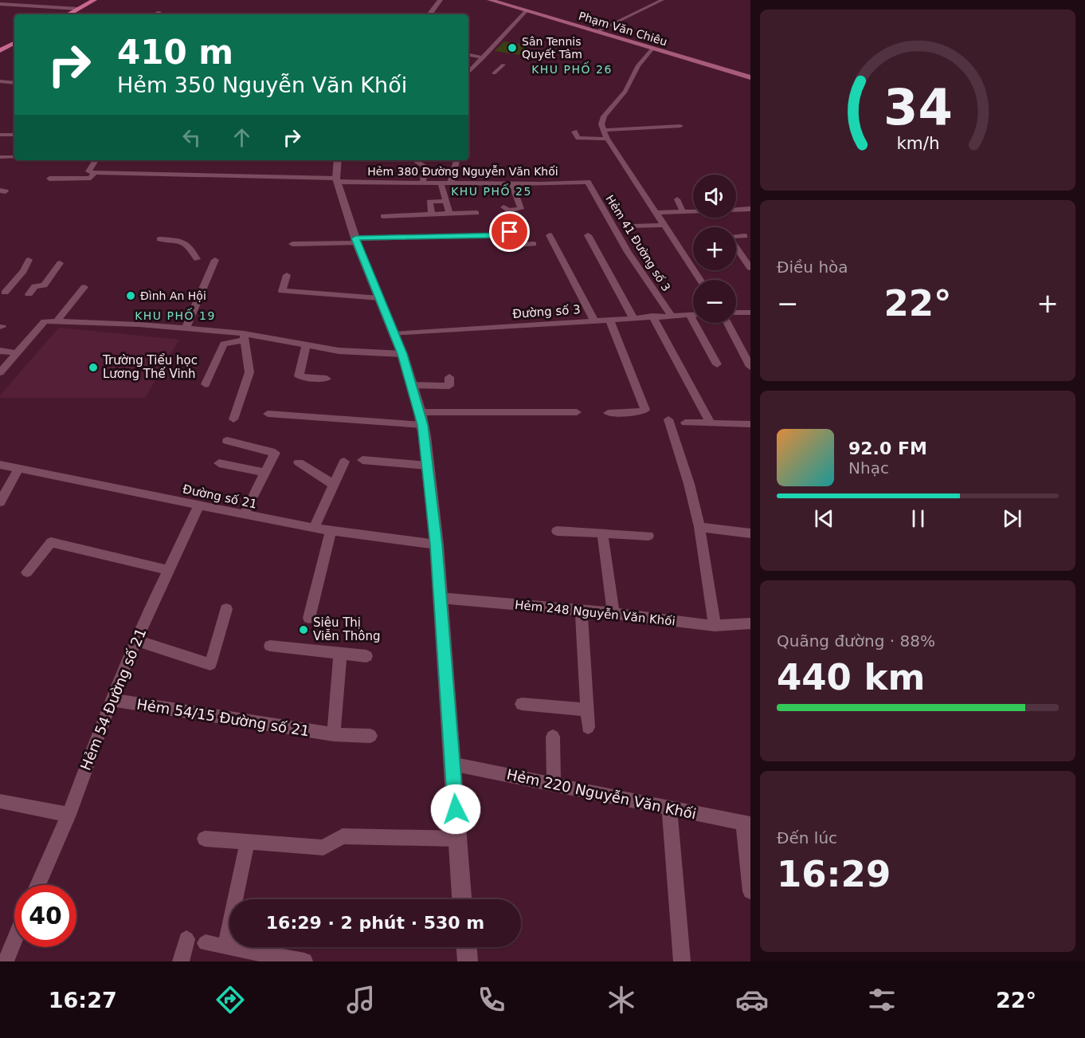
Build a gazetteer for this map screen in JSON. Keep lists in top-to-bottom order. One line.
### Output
{"streets":{"main road":["Phạm Văn Chiêu"],"street":["Hẻm 380 Đường Nguyễn Văn Khối","Hẻm 41 Đường số 3","Đường số 3","Đường số 21","Hẻm 248 Nguyễn Văn Khối","Hẻm 54 Đường số 21","Hẻm 54/15 Đường số 21","Hẻm 220 Nguyễn Văn Khối"]},"crossings":[["Hẻm 380 Đường Nguyễn Văn Khối","Hẻm 41 Đường số 3"],["Hẻm 41 Đường số 3","Đường số 3"],["Đường số 21","Hẻm 54 Đường số 21"],["Hẻm 54 Đường số 21","Hẻm 54/15 Đường số 21"]],"districts":["KHU PHỐ 26","KHU PHỐ 25","KHU PHỐ 19"],"places":["Sân Tennis Quyết Tâm","Đình An Hội","Trường Tiểu học Lương Thế Vinh","Siêu Thị Viễn Thông"],"page":{"turn":["410 m","Hẻm 350 Nguyễn Văn Khối"],"map_buttons":["+","−"],"tile":["Điều hòa",["Quãng đường · 88%","440 km"],["Đến lúc","16:29"]],"heat":["−","22°","+"],"song":["92.0 FM","Nhạc"],"limit":"40","trip":"16:29 · 2 phút · 530 m","tabs":["16:27","22°"],"gauge":["34","km/h"]}}
